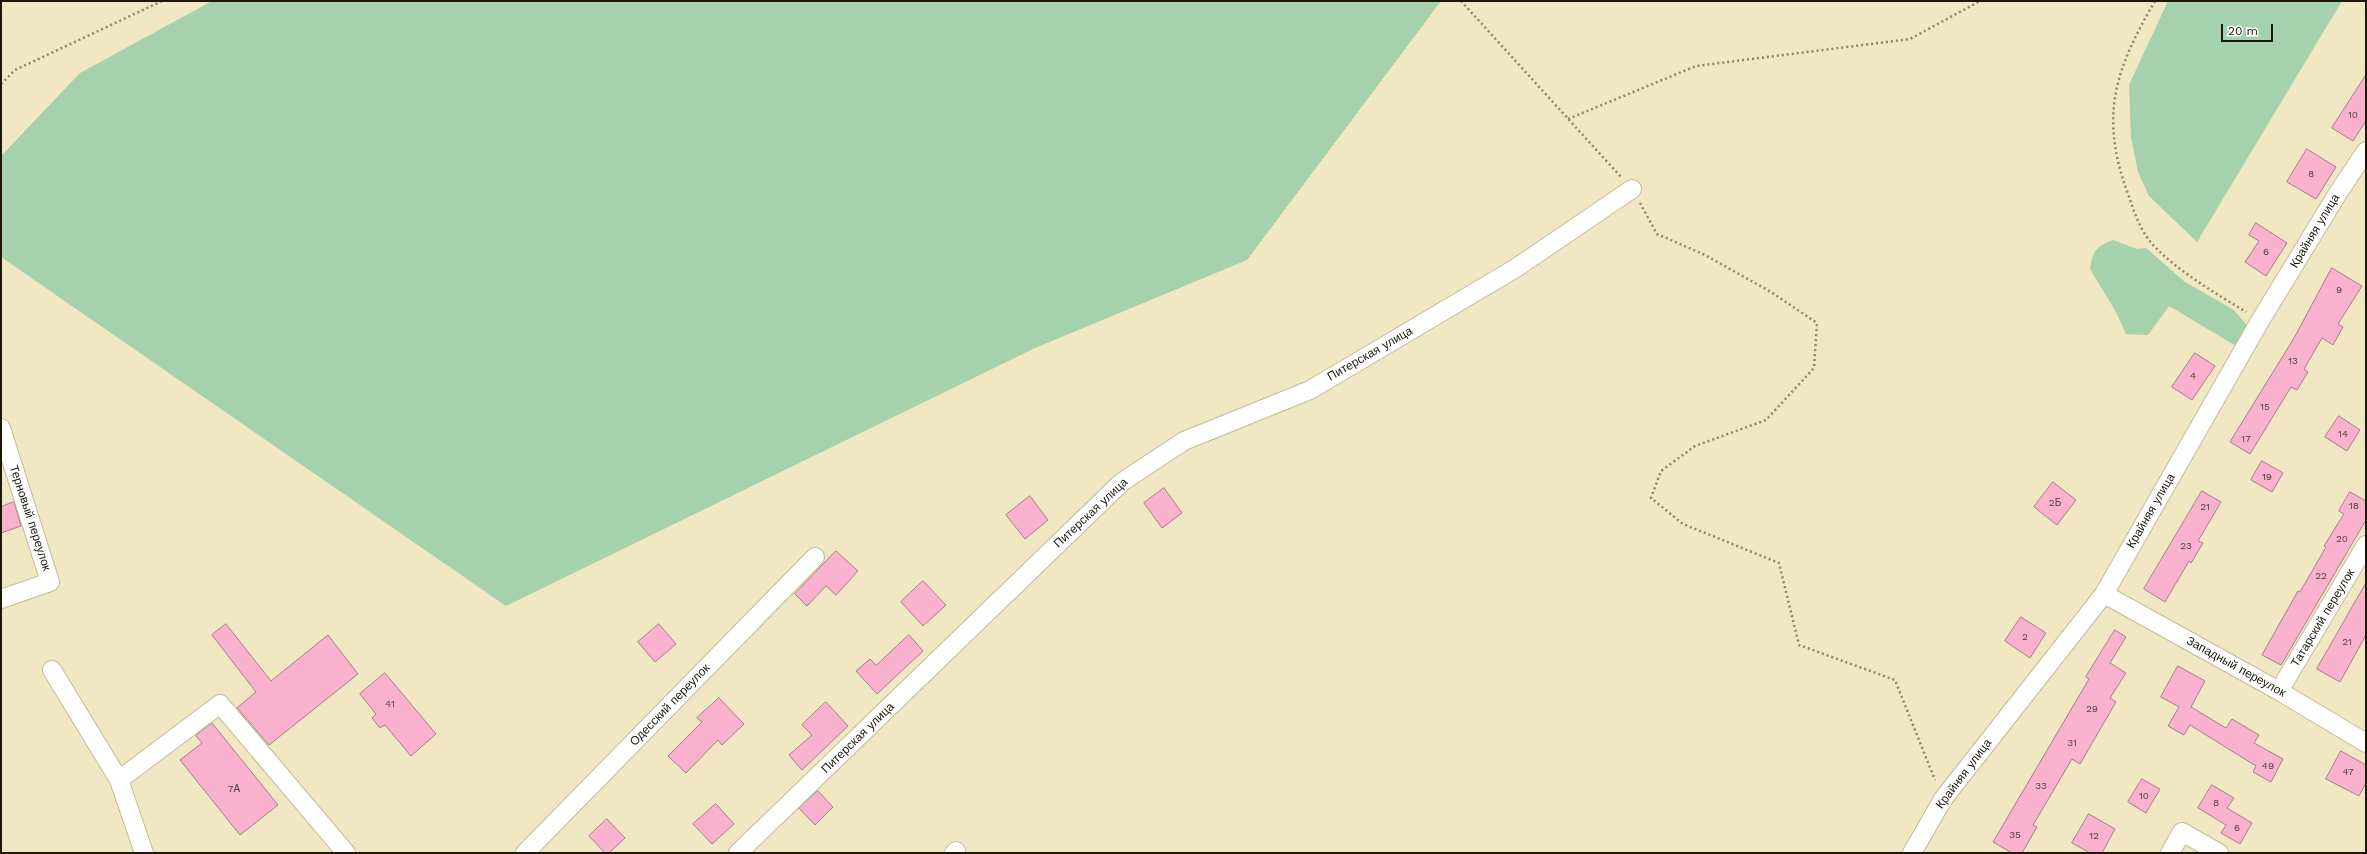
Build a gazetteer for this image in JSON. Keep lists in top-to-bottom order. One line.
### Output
{"streets":{"street":["Крайняя улица","Питерская улица","Терновый переулок","Татарский переулок","Западный переулок","Одесский переулок"]},"crossings":[["Крайняя улица","Западный переулок"],["Татарский переулок","Западный переулок"]],"house_numbers":["10","8","6","9","13","4","15","14","17","19","2Б","18","21","20","23","22","2","21","41","29","31","49","47","33","7А","10","8","6","35","12"],"scale_bar":"20 m"}
